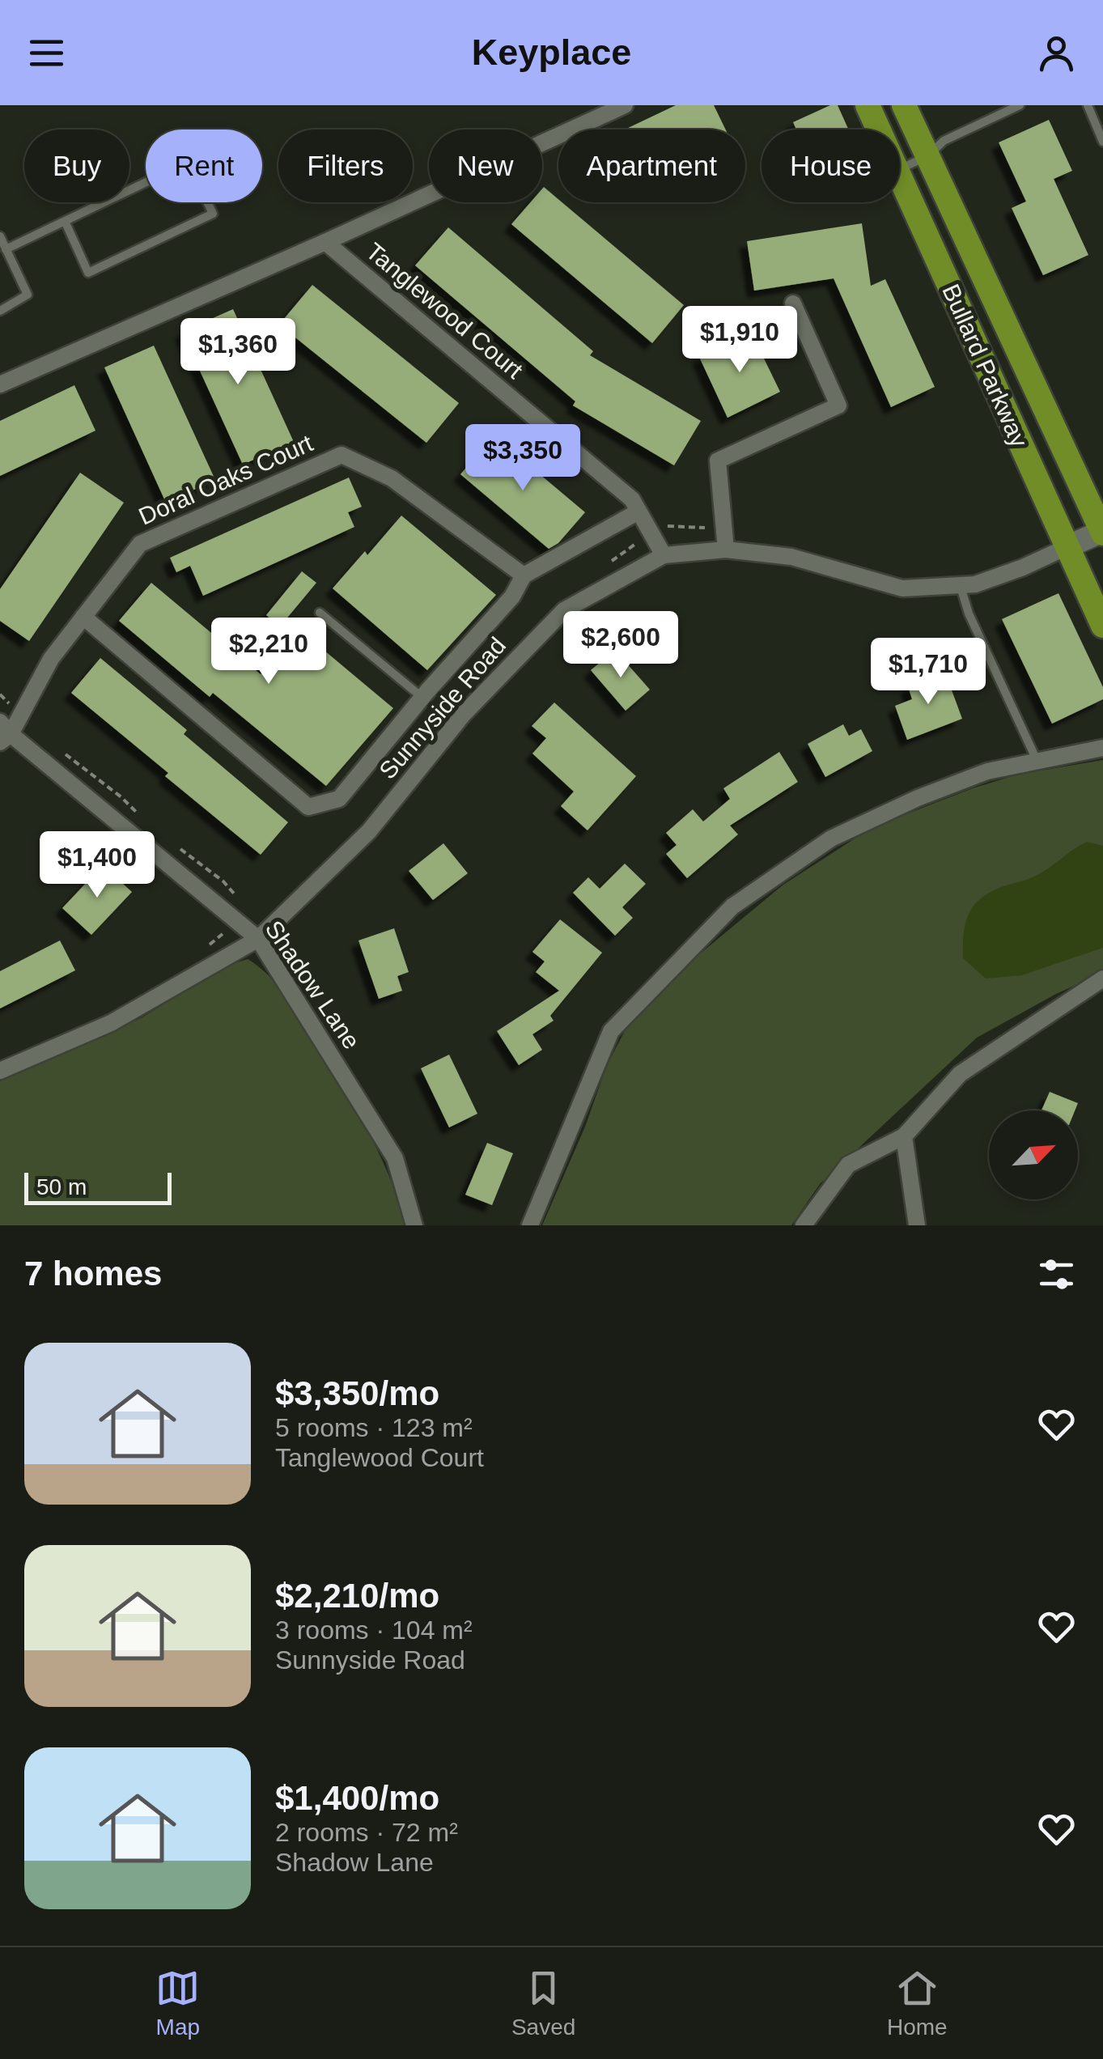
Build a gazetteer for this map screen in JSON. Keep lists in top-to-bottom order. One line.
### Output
{"streets":{"main road":["Bullard Parkway"],"street":["Tanglewood Court","Doral Oaks Court","Sunnyside Road","Shadow Lane"]},"crossings":[["Tanglewood Court","Sunnyside Road"],["Bullard Parkway","Sunnyside Road"],["Doral Oaks Court","Shadow Lane"],["Sunnyside Road","Shadow Lane"]],"scale_bar":"50 m","north":"top right","page":{"header":"Keyplace","chip":["Buy","Rent","Filters","New","Apartment","House"],"price":["$1,910","$1,360","$3,350","$2,600","$2,210","$1,710","$1,400"],"scale":"50 m","heading":"7 homes","list":[{"name":"$3,350/mo","note":"5 rooms · 123 m² · Tanglewood Court"},{"name":"$2,210/mo","note":"3 rooms · 104 m² · Sunnyside Road"},{"name":"$1,400/mo","note":"2 rooms · 72 m² · Shadow Lane"}],"tabs":["Map","Saved","Home"]}}
